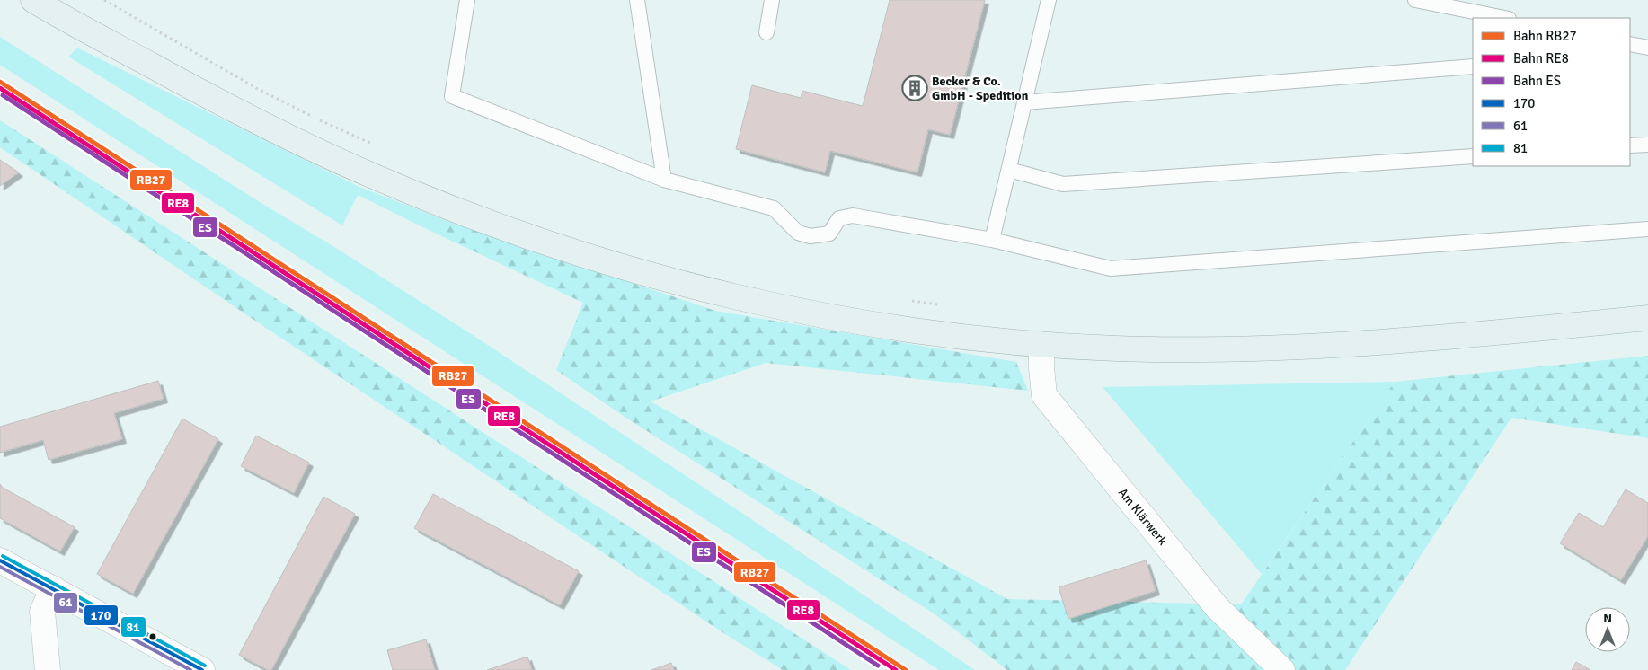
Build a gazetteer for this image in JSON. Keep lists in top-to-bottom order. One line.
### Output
{"streets":{"street":["Am Klärwerk"]},"places":{"building":["Becker & Co. GmbH - Spedition"]},"lines":["rail line RB27","rail line RE8","rail line ES","transit line 81","transit line 170","transit line 61"],"legend":["Bahn RB27","Bahn RE8","Bahn ES","170","61","81"],"north":"top"}
